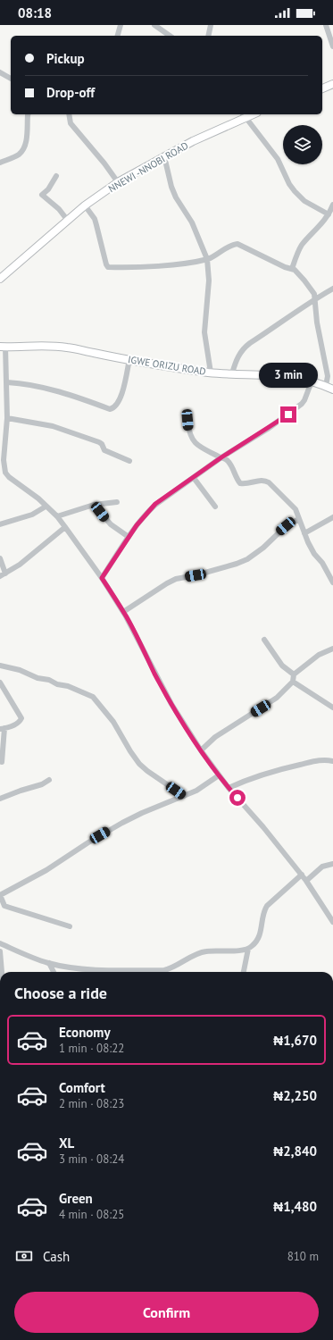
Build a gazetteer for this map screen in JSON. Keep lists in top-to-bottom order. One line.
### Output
{"streets":{"main road":["NNEWI -NNOBI ROAD","IGWE ORIZU ROAD"]},"page":{"status":"08:18","banner":["Pickup","Drop-off"],"bubble":"3 min","heading":"Choose a ride","list":[{"name":"Economy","note":"1 min · 08:22","value":"₦1,670"},{"name":"Comfort","note":"2 min · 08:23","value":"₦2,250"},{"name":"XL","note":"3 min · 08:24","value":"₦2,840"},{"name":"Green","note":"4 min · 08:25","value":"₦1,480"}],"pay":["Cash","810 m"],"buttons":"Confirm"}}
